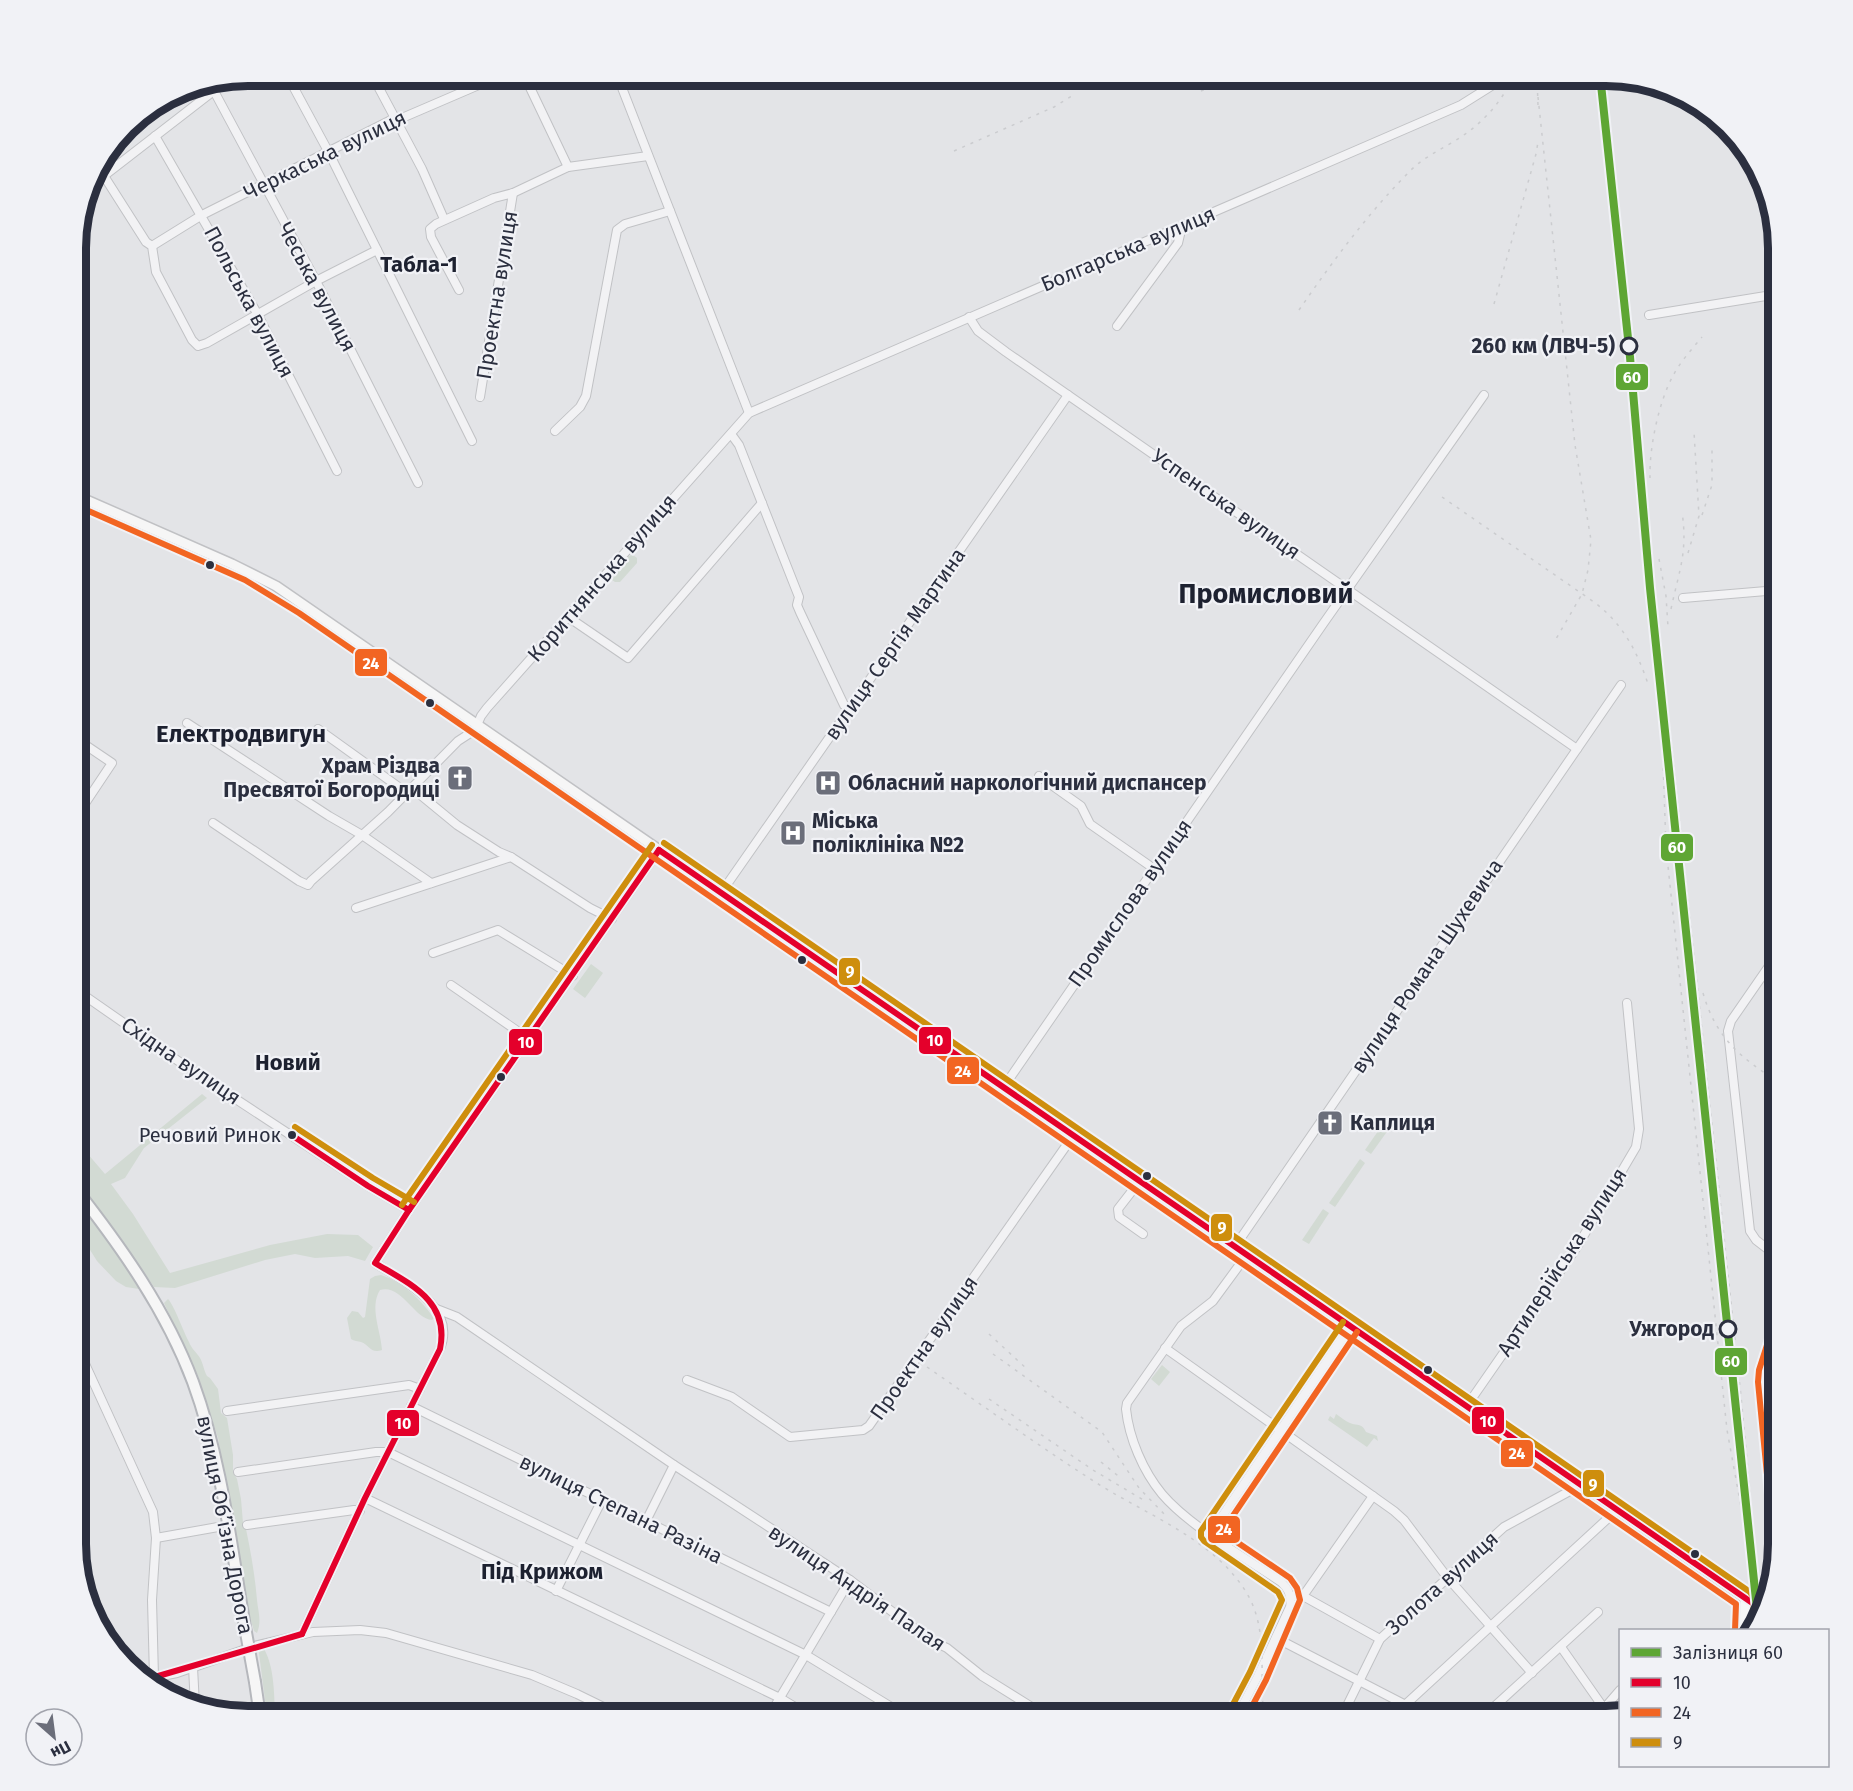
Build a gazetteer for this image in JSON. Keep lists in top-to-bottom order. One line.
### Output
{"streets":{"highway":["вулиця Обʼїзна Дорога"],"street":["Черкаська вулиця","Болгарська вулиця","Чеська вулиця","Проектна вулиця","Польська вулиця","Успенська вулиця","Коритнянська вулиця","вулиця Сергія Мартина","Промислова вулиця","вулиця Романа Шухевича","Східна вулиця","Артилерійська вулиця","вулиця Степана Разіна","Золота вулиця","вулиця Андрія Палая"]},"crossings":[["Черкаська вулиця","Чеська вулиця"],["Черкаська вулиця","Польська вулиця"],["Болгарська вулиця","Успенська вулиця"],["Болгарська вулиця","Коритнянська вулиця"],["Успенська вулиця","вулиця Сергія Мартина"],["Успенська вулиця","Промислова вулиця"],["Успенська вулиця","вулиця Романа Шухевича"]],"districts":["Табла-1","Промисловий","Електродвигун","Новий","Під Крижом"],"places":{"other":["260 км (ЛВЧ-5)","Речовий Ринок","Ужгород"],"church":["Храм Різдва Пресвятої Богородиці","Каплиця"],"hospital":["Обласний наркологічний диспансер","Міська поліклініка №2"]},"lines":["rail line 60","transit line 24","transit line 9","transit line 10"],"legend":["Залізниця 60","10","24","9"],"north":"bottom right"}
